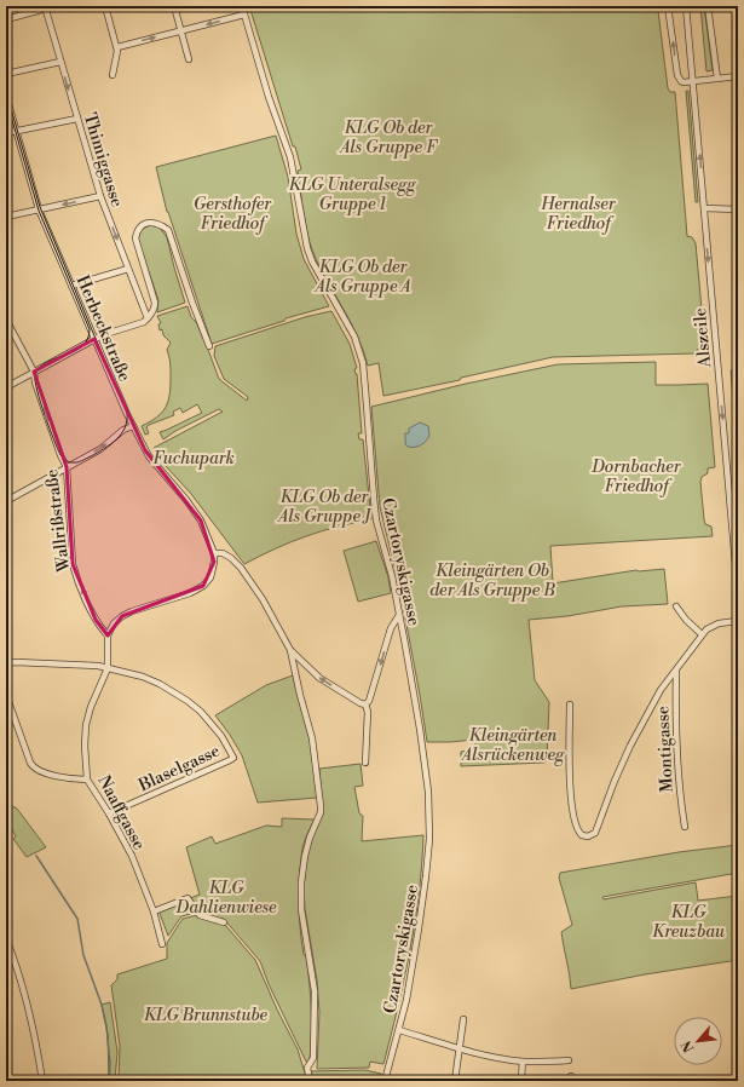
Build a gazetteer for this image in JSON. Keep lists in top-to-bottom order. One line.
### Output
{"streets":{"street":["Thimiggasse","Herbeckstraße","Alszeile","Wallrißstraße","Czartoryskigasse","Montigasse","Blaselgasse","Naaffgasse"]},"crossings":[["Wallrißstraße","Naaffgasse"],["Blaselgasse","Naaffgasse"]],"one_way":["Thimiggasse"],"parks":["KLG Ob der Als Gruppe F","KLG Unteralsegg Gruppe 1","Gersthofer Friedhof","Hernalser Friedhof","KLG Ob der Als Gruppe A","Fuchupark","Dornbacher Friedhof","KLG Ob der Als Gruppe J","Kleingärten Ob der Als Gruppe B","Kleingärten Alsrückenweg","KLG Dahlienwiese","KLG Kreuzbau","KLG Brunnstube"],"north":"bottom left"}
